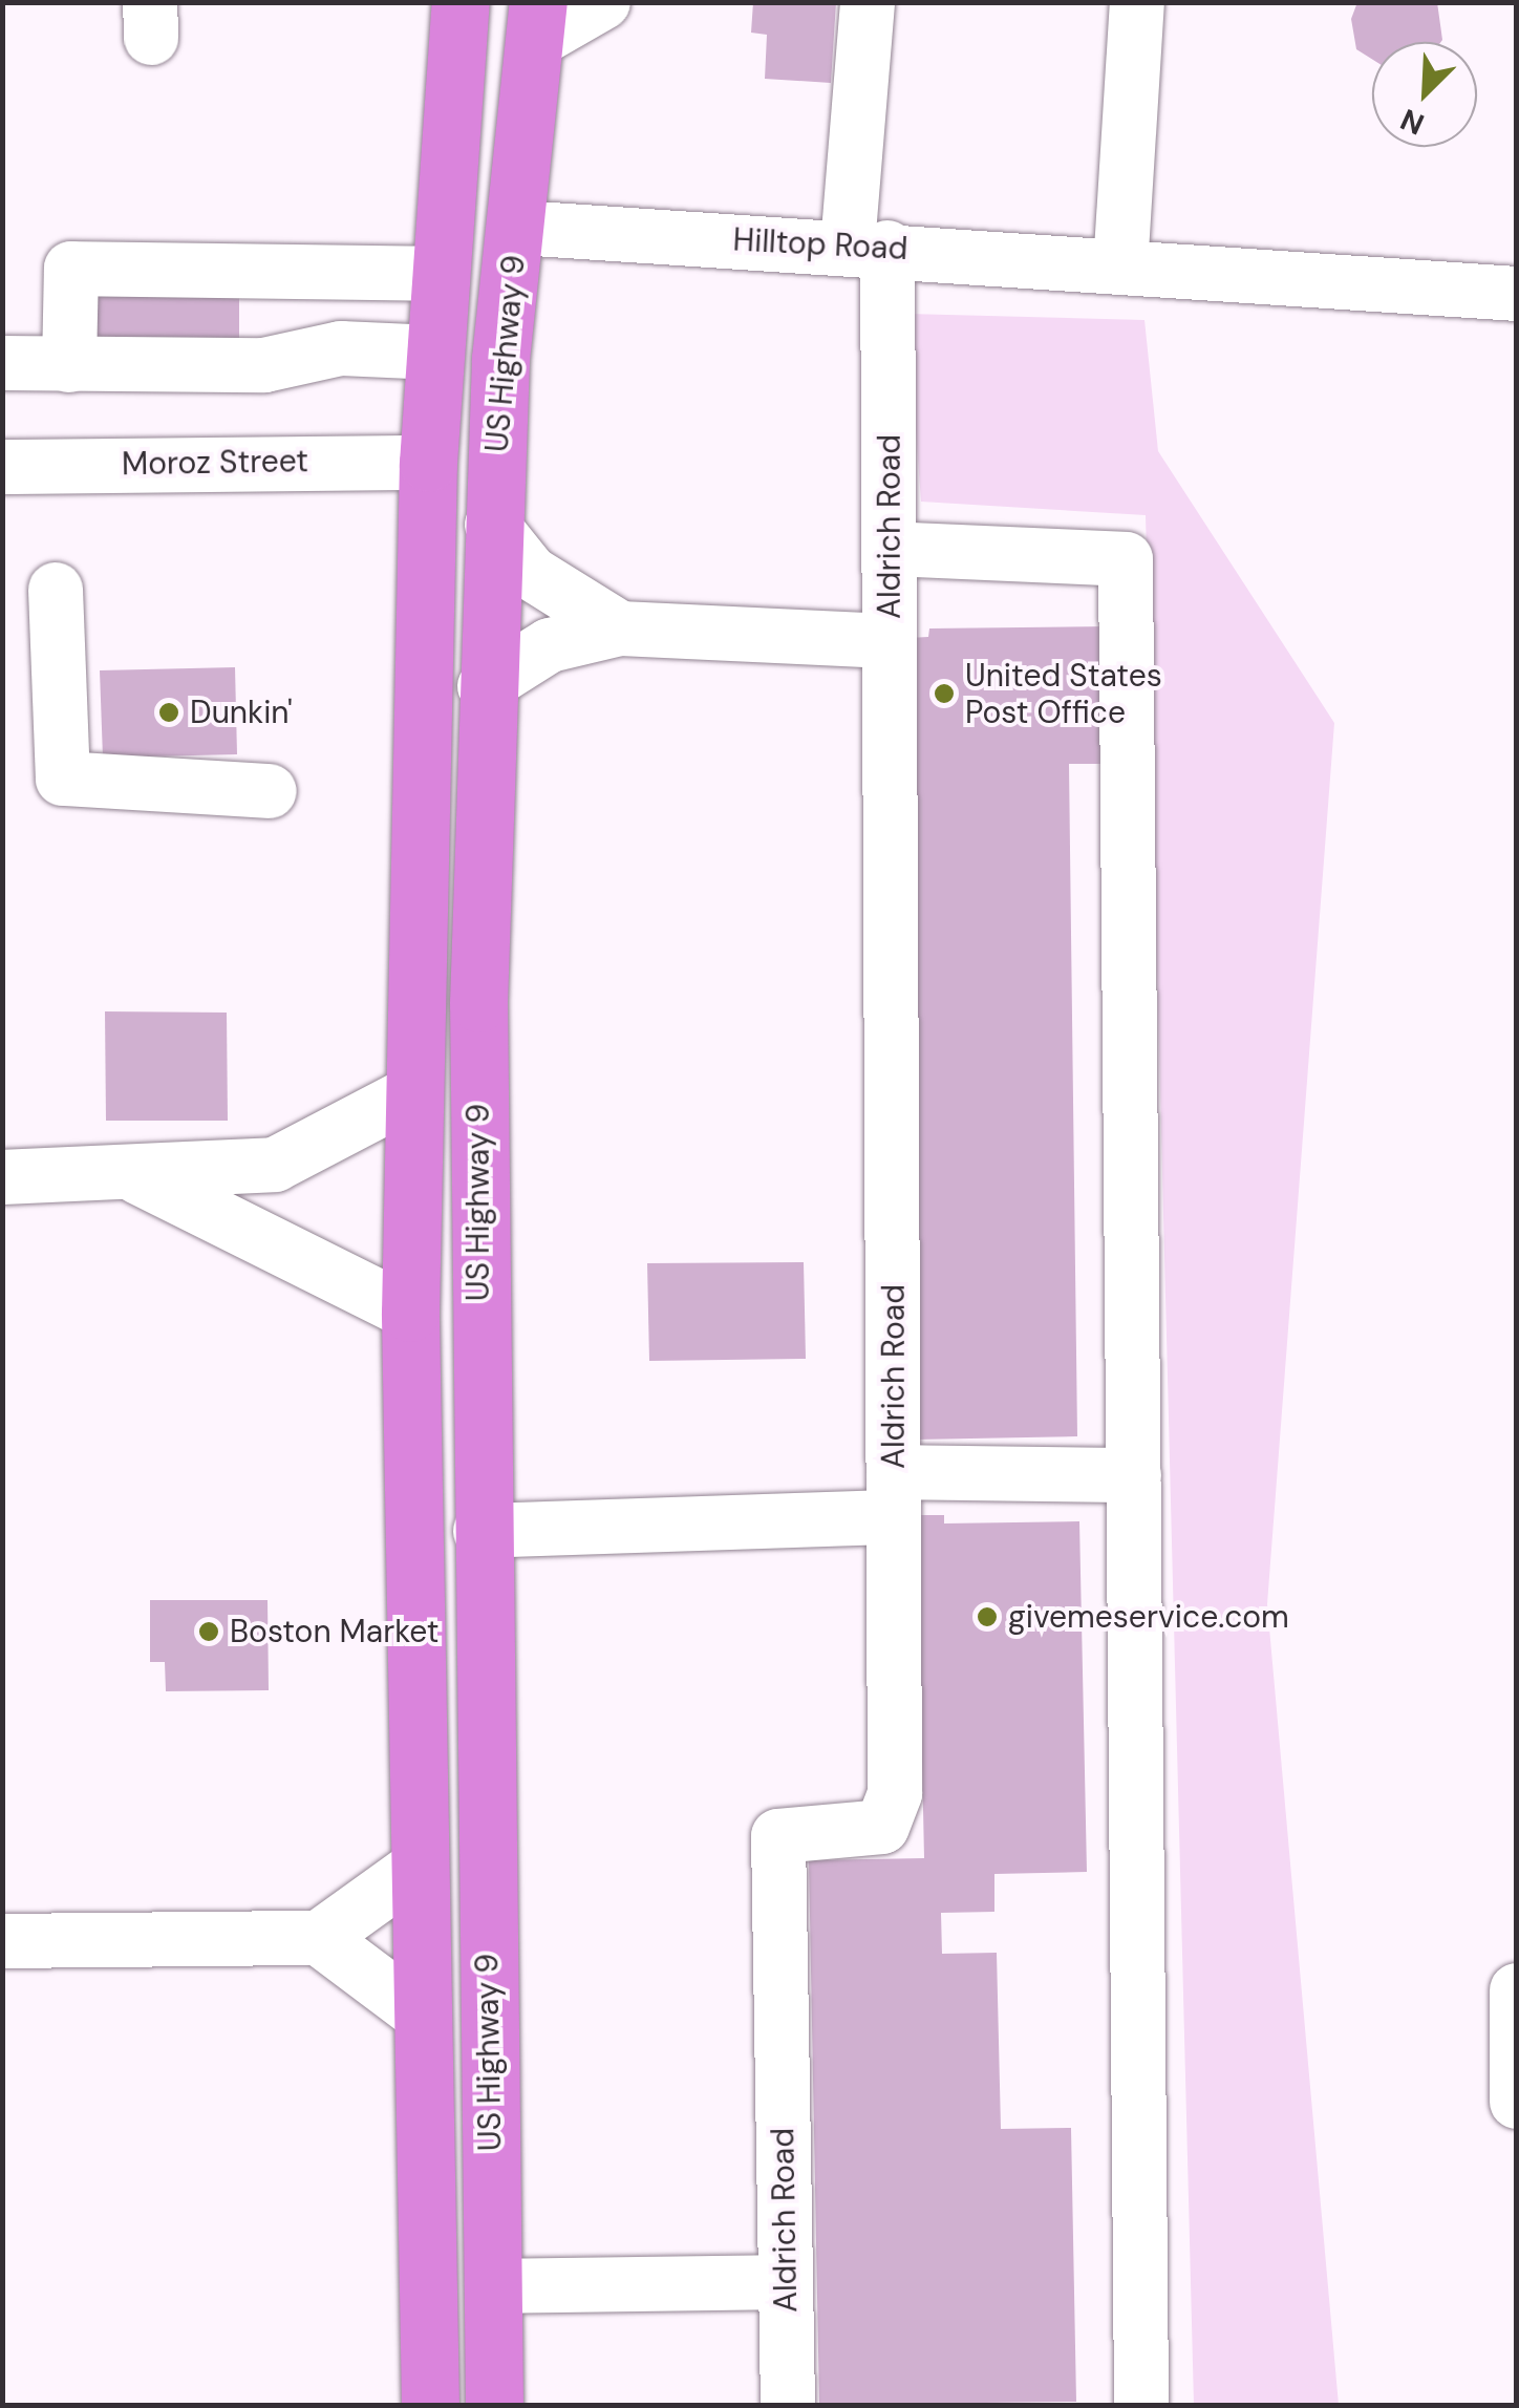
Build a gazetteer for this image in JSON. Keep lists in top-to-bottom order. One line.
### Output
{"streets":{"highway":["US Highway 9"],"street":["Hilltop Road","Moroz Street","Aldrich Road"]},"crossings":[["Hilltop Road","US Highway 9"],["Hilltop Road","Aldrich Road"],["US Highway 9","Moroz Street"]],"places":["United States Post Office","Dunkin'","givemeservice.com","Boston Market"],"north":"bottom left"}
